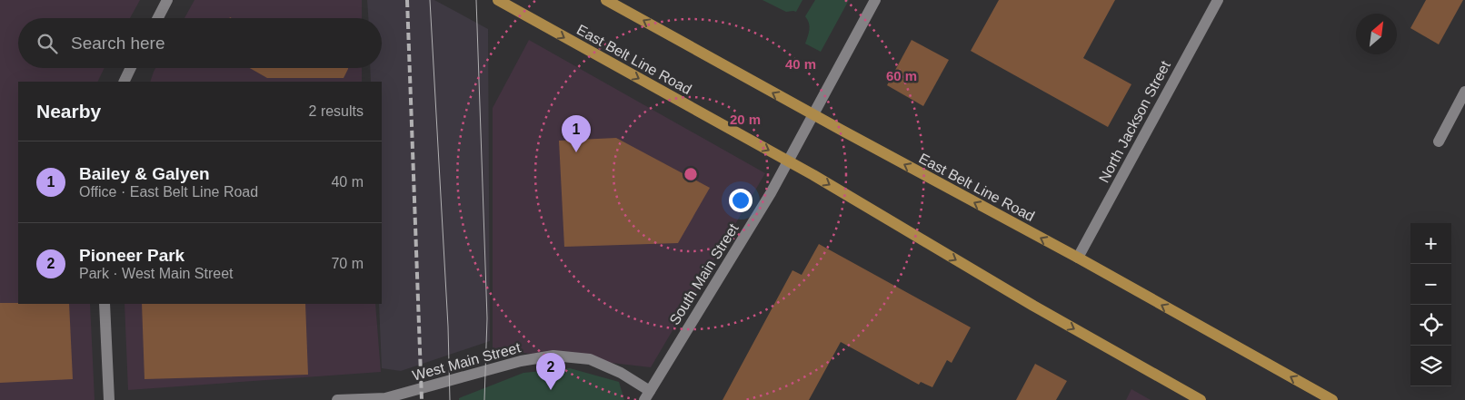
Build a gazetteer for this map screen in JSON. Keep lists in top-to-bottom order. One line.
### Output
{"streets":{"main road":["East Belt Line Road"],"street":["North Jackson Street","South Main Street","West Main Street"]},"crossings":[["East Belt Line Road","North Jackson Street"],["East Belt Line Road","South Main Street"],["South Main Street","West Main Street"]],"north":"top right","page":{"search":"Search here","heading":["Nearby","2 results"],"pins":["1","2"],"list":[{"mark":"1","name":"Bailey & Galyen","note":"Office · East Belt Line Road","value":"40 m"},{"mark":"2","name":"Pioneer Park","note":"Park · West Main Street","value":"70 m"}],"map_buttons":["+","−"]},"rings":["40 m","60 m","20 m"]}
